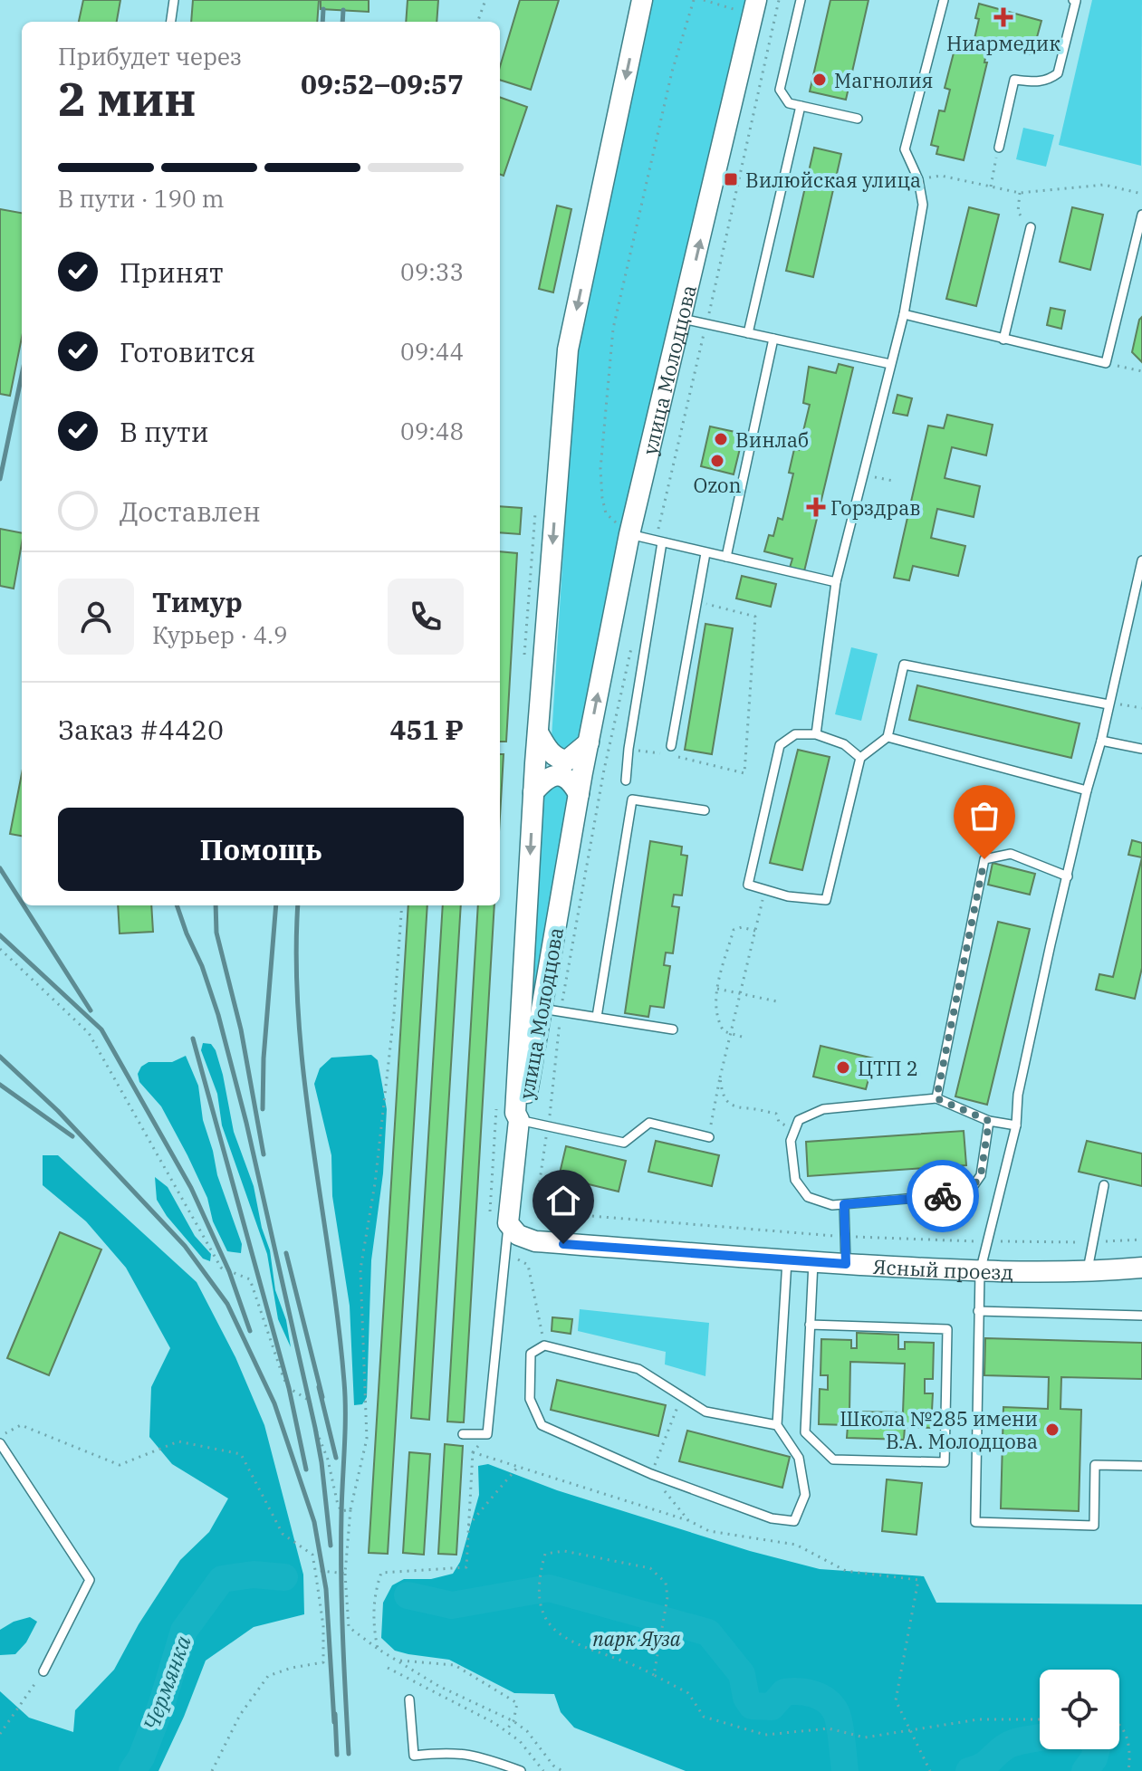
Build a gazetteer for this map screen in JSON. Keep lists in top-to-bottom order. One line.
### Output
{"streets":{"street":["улица Молодцова","Ясный проезд"]},"water":["Чермянка"],"parks":["парк Яуза"],"places":{"health":["Ниармедик","Горздрав"],"other":["Магнолия","Винлаб","Ozon","ЦТП 2","Школа №285 имени В.А. Молодцова"],"transit":["Вилюйская улица"]},"page":{"heading":["2 мин","Прибудет через","09:52–09:57"],"panel":["Тимур","Курьер · 4.9","Заказ #4420","451 ₽"],"bar":"В пути · 190 m","list":[["Принят","09:33"],["Готовится","09:44"],["В пути","09:48"],"Доставлен"],"buttons":"Помощь"}}
